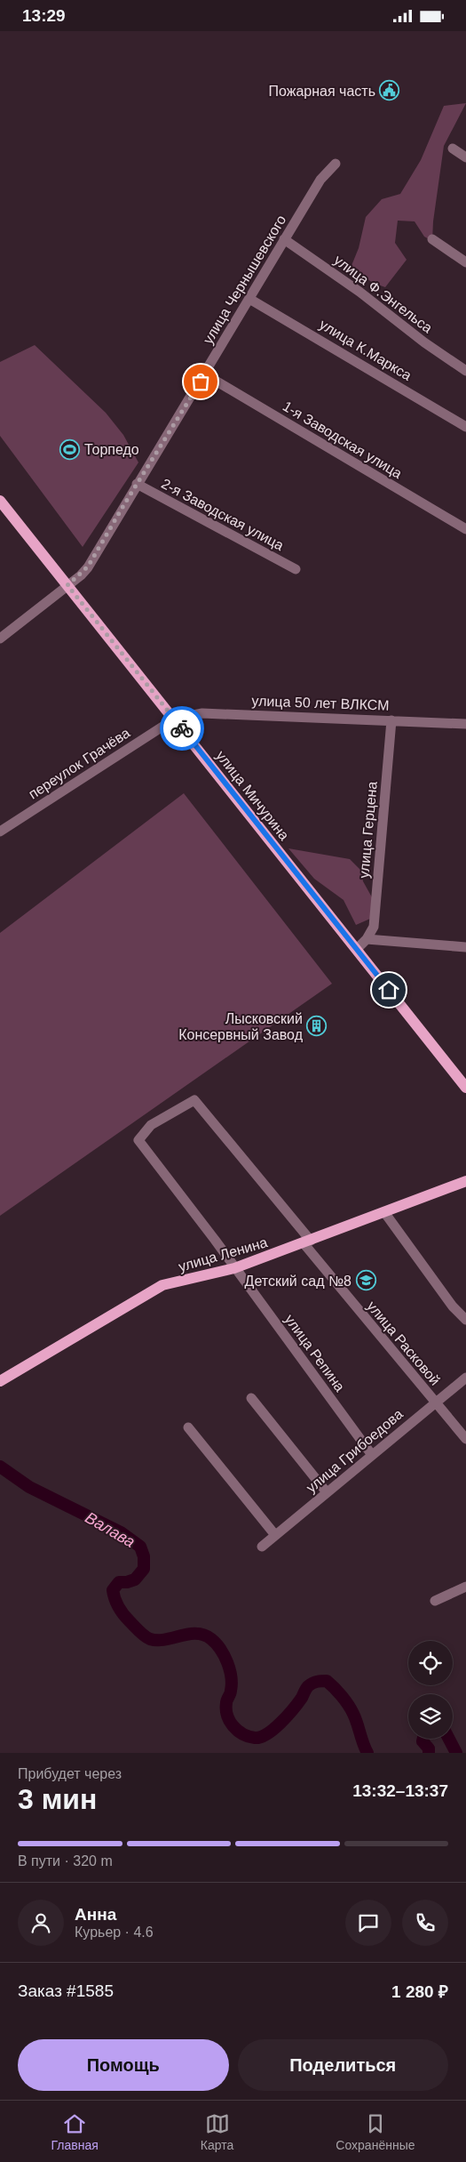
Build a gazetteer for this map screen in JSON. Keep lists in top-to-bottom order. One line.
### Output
{"streets":{"main road":["улица Мичурина","улица Ленина"],"street":["улица Чернышевского","улица Ф.Энгельса","улица К.Маркса","1-я Заводская улица","2-я Заводская улица","улица 50 лет ВЛКСМ","переулок Грачёва","улица Герцена","улица Расковой","улица Репина","улица Грибоедова"]},"crossings":[["улица Чернышевского","улица Ф.Энгельса"],["улица Чернышевского","улица К.Маркса"],["улица Чернышевского","1-я Заводская улица"],["улица Чернышевского","2-я Заводская улица"],["улица Чернышевского","улица Мичурина"],["улица 50 лет ВЛКСМ","переулок Грачёва"],["улица 50 лет ВЛКСМ","улица Мичурина"],["улица 50 лет ВЛКСМ","улица Герцена"],["переулок Грачёва","улица Мичурина"],["улица Ленина","улица Расковой"],["улица Ленина","улица Репина"],["улица Расковой","улица Репина"],["улица Расковой","улица Грибоедова"],["улица Репина","улица Грибоедова"]],"water":["Валава"],"places":{"public building":["Пожарная часть"],"sports":["Торпедо"],"building":["Лысковский Консервный Завод"],"school or university":["Детский сад №8"]},"page":{"status":"13:29","heading":["3 мин","Прибудет через","13:32–13:37"],"panel":["Анна","Курьер · 4.6","Заказ #1585","1 280 ₽"],"bar":"В пути · 320 m","buttons":["Помощь","Поделиться"],"tabs":["Главная","Карта","Сохранённые"]}}
